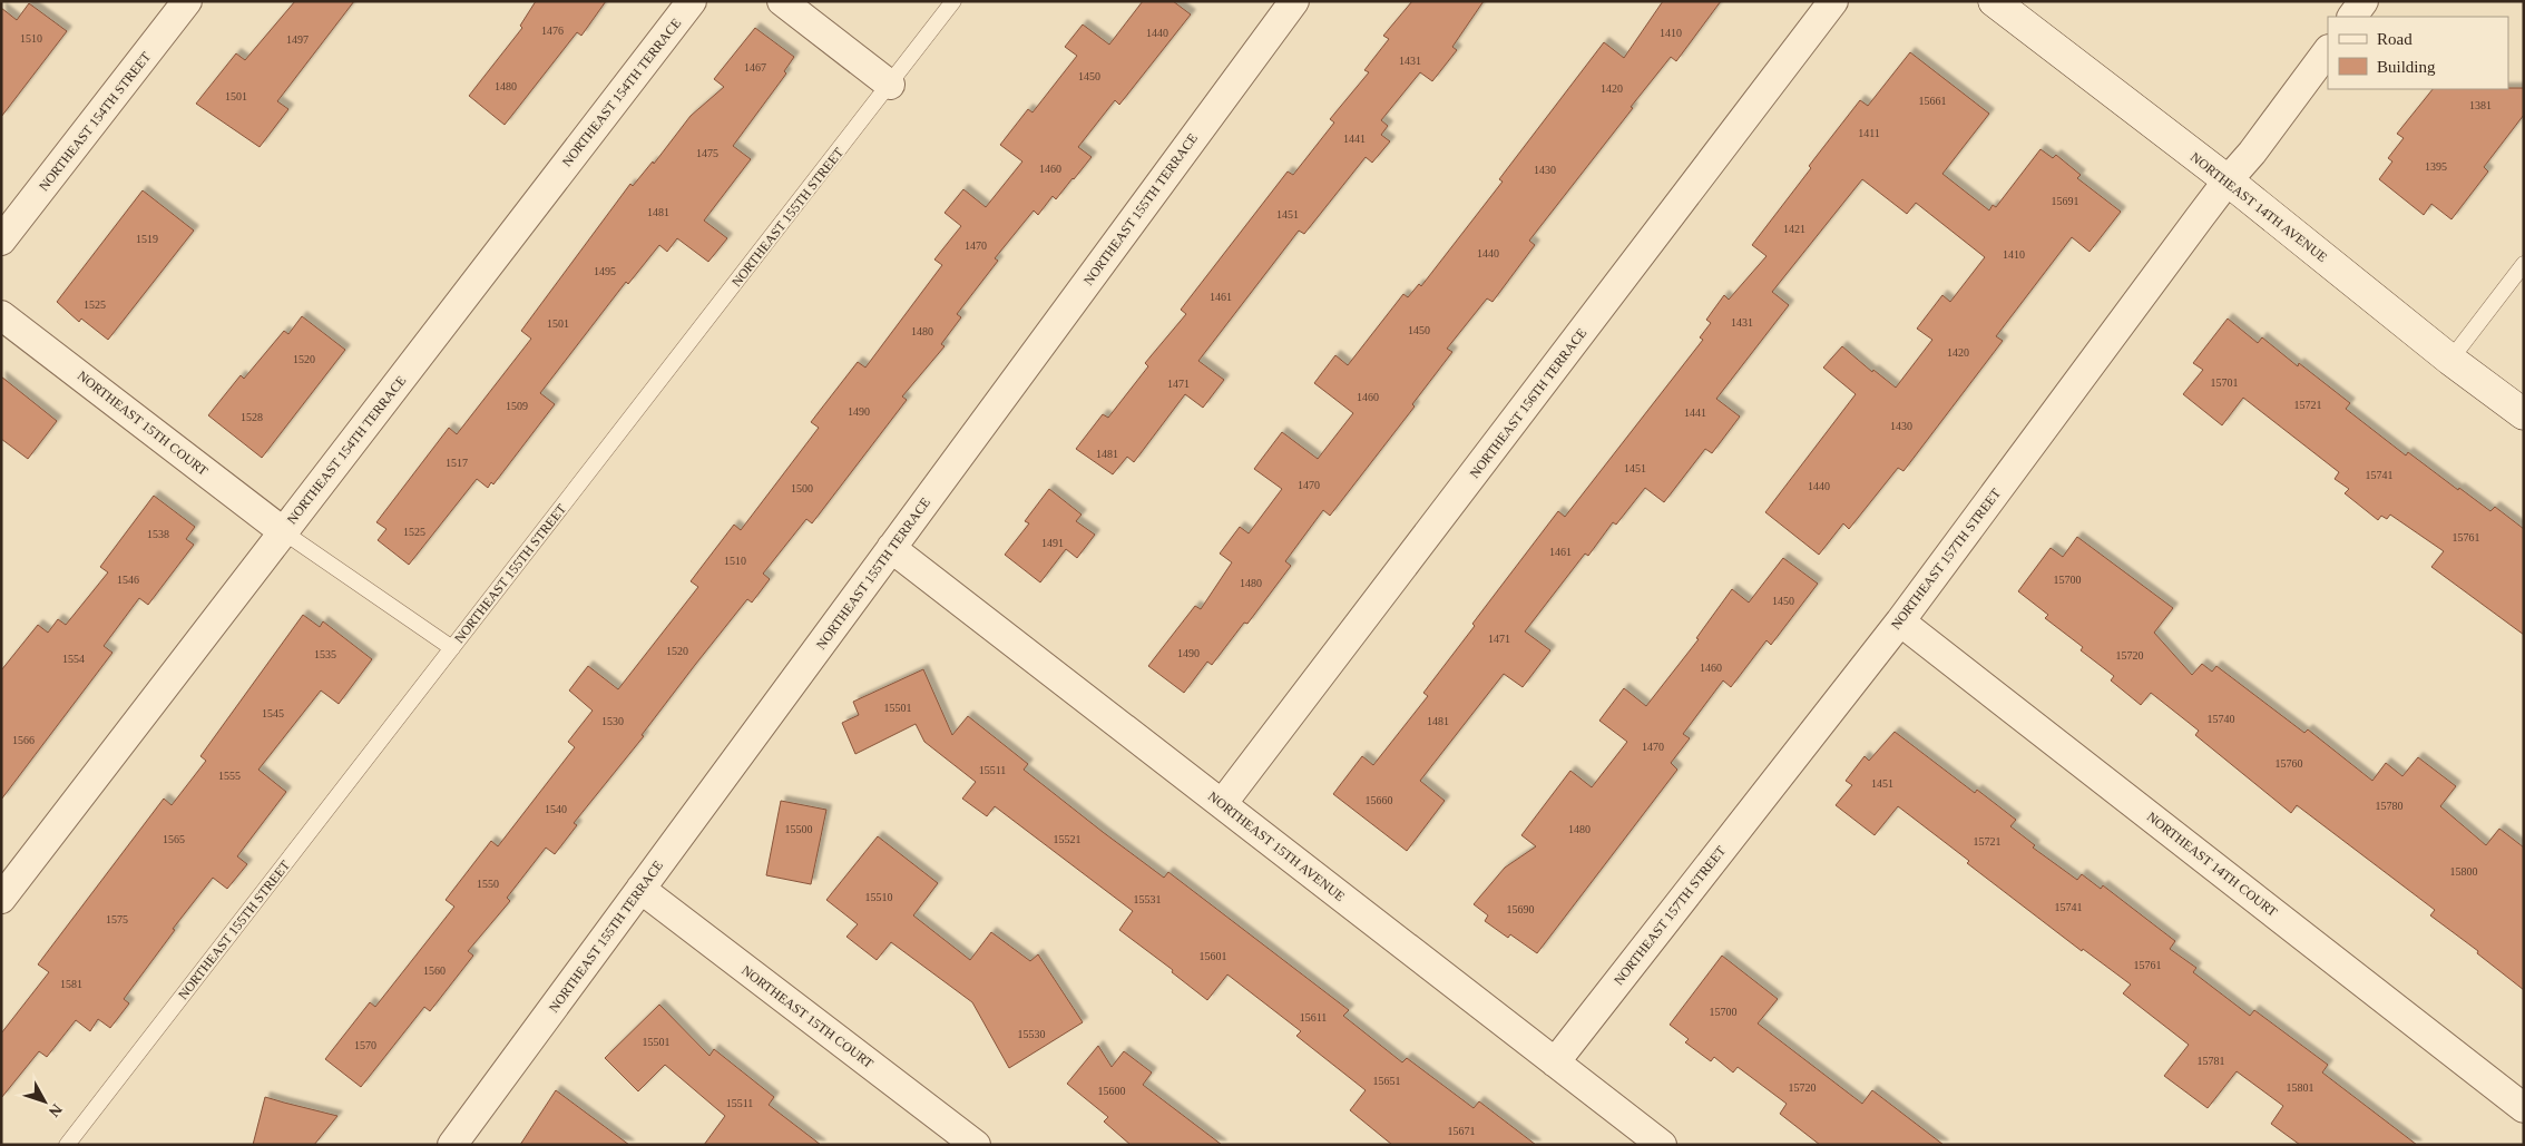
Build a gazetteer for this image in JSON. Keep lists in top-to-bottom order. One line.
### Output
{"streets":{"street":["NORTHEAST 154TH TERRACE","NORTHEAST 154TH STREET","NORTHEAST 14TH AVENUE","NORTHEAST 155TH TERRACE","NORTHEAST 156TH TERRACE","NORTHEAST 15TH COURT","NORTHEAST 157TH STREET","NORTHEAST 15TH AVENUE","NORTHEAST 14TH COURT"],"lane":["NORTHEAST 155TH STREET"]},"crossings":[["NORTHEAST 154TH TERRACE","NORTHEAST 15TH COURT"],["NORTHEAST 14TH AVENUE","NORTHEAST 157TH STREET"],["NORTHEAST 155TH TERRACE","NORTHEAST 15TH COURT"],["NORTHEAST 155TH TERRACE","NORTHEAST 15TH AVENUE"],["NORTHEAST 156TH TERRACE","NORTHEAST 15TH AVENUE"],["NORTHEAST 157TH STREET","NORTHEAST 15TH AVENUE"],["NORTHEAST 157TH STREET","NORTHEAST 14TH COURT"]],"house_numbers":["1476","1440","1410","1510","1497","1431","1467","1450","1480","1420","1501","15661","1381","1411","1441","1475","1395","1460","1430","15691","1481","1451","1421","1519","1470","1440","1410","1495","1461","1525","1431","1501","1450","1480","1420","1520","15701","1471","1460","15721","1509","1490","1441","1528","1430","1481","1517","1451","15741","1470","1440","1500","1525","1538","15761","1491","1461","1510","1546","15700","1480","1450","1471","1520","1490","1535","15720","1554","1460","15501","1545","15740","1530","1481","1566","1470","15760","15511","1555","1451","15660","15780","1540","15500","1480","1565","15521","15721","15800","1550","15510","15531","15741","15690","1575","15601","15761","1560","1581","15700","15611","15530","15501","1570","15781","15651","15720","15801","15600","15511","15671"],"legend":["Road","Building"],"north":"bottom right"}
